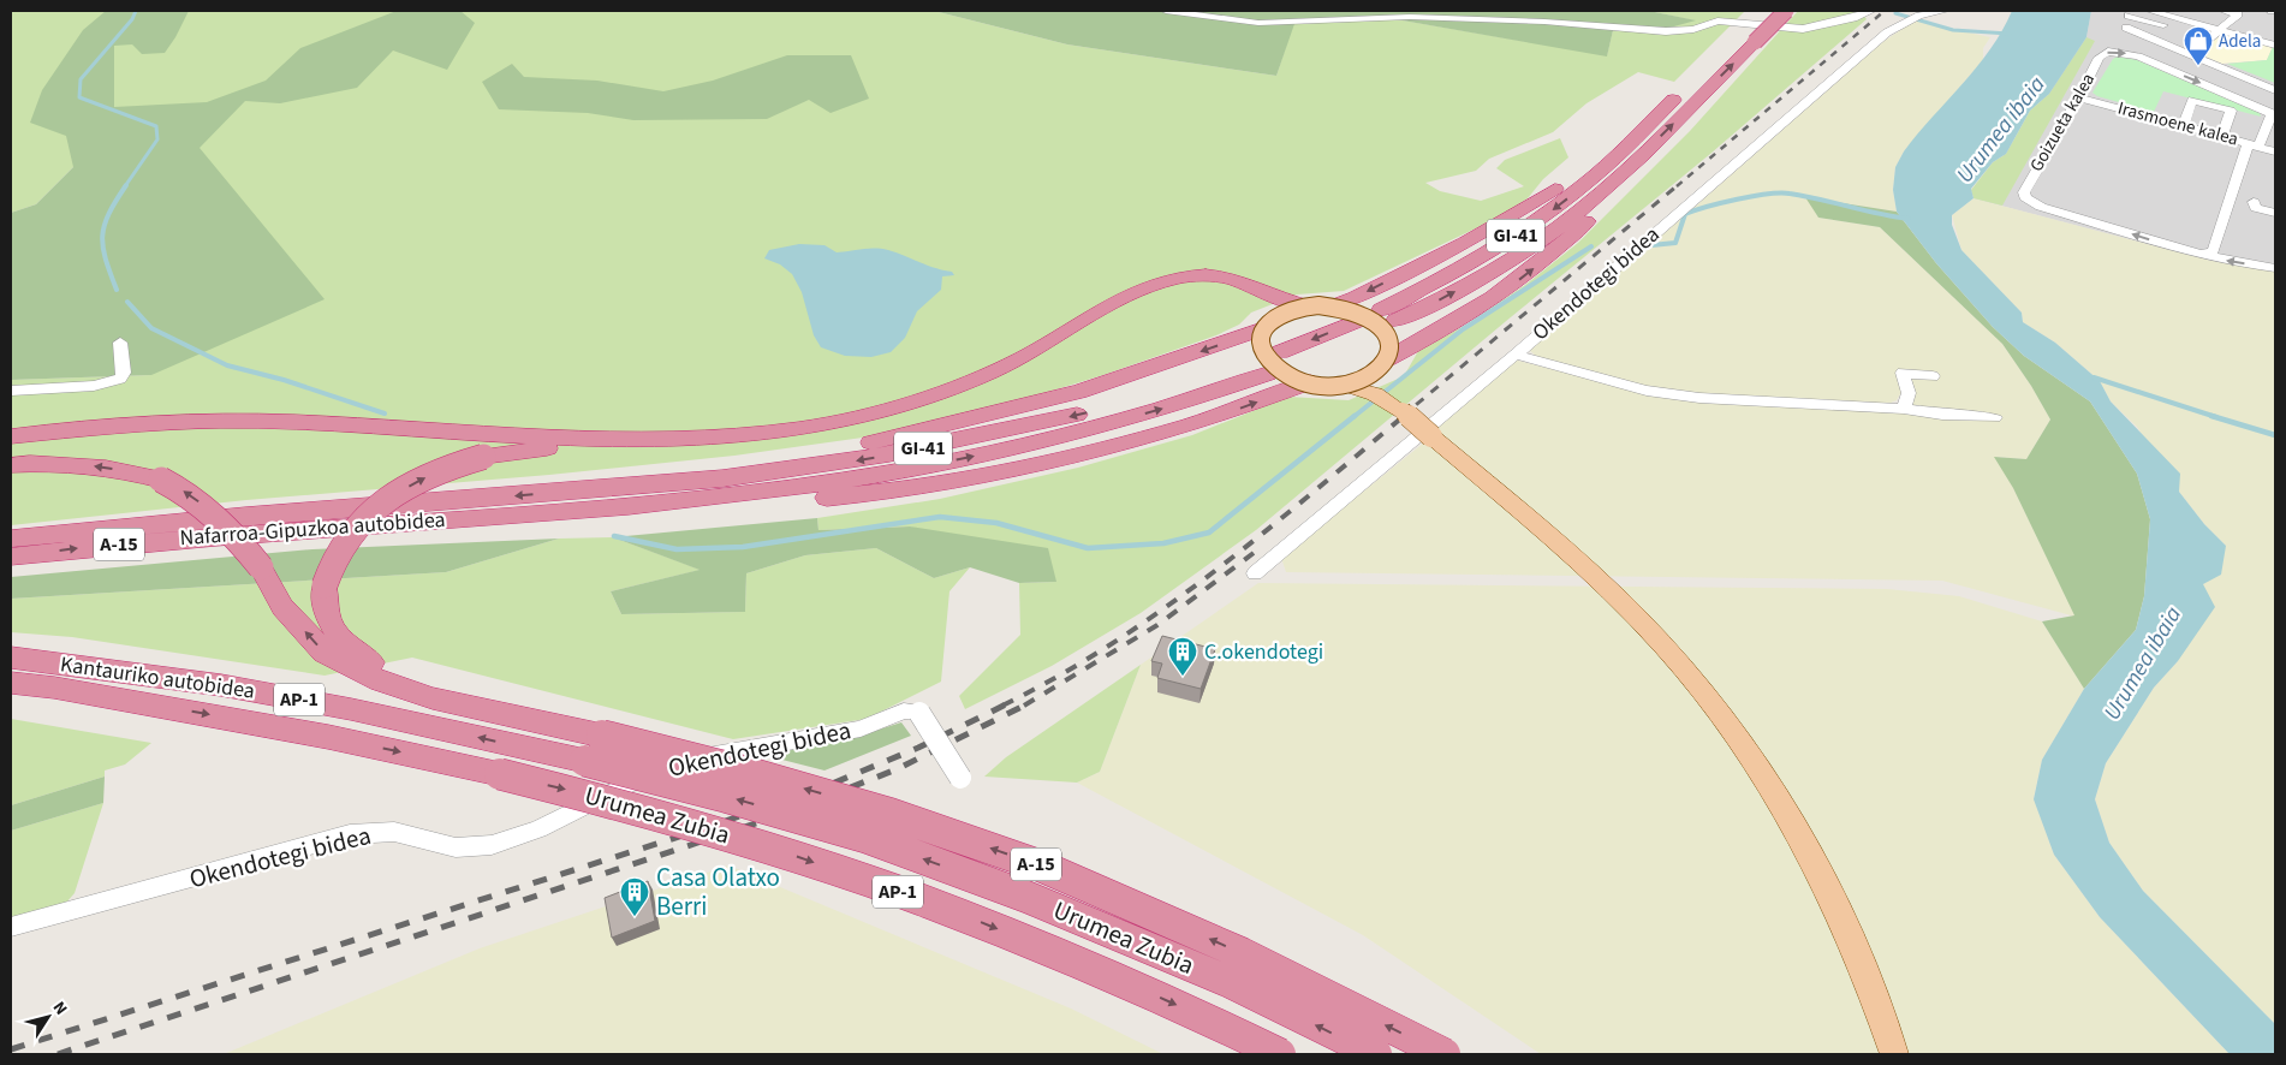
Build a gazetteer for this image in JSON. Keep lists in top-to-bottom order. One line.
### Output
{"streets":{"highway":["GI-41","Nafarroa-Gipuzkoa autobidea","A-15","Kantauriko autobidea","AP-1","Urumea Zubia"],"street":["Goizueta kalea","Irasmoene kalea","Okendotegi bidea"]},"crossings":[["Goizueta kalea","Irasmoene kalea"],["GI-41","Nafarroa-Gipuzkoa autobidea"],["Kantauriko autobidea","Urumea Zubia"]],"water":["Urumea ibaia"],"places":{"shop":["Adela"],"building":["C.okendotegi","Casa Olatxo Berri"]},"north":"top right"}
